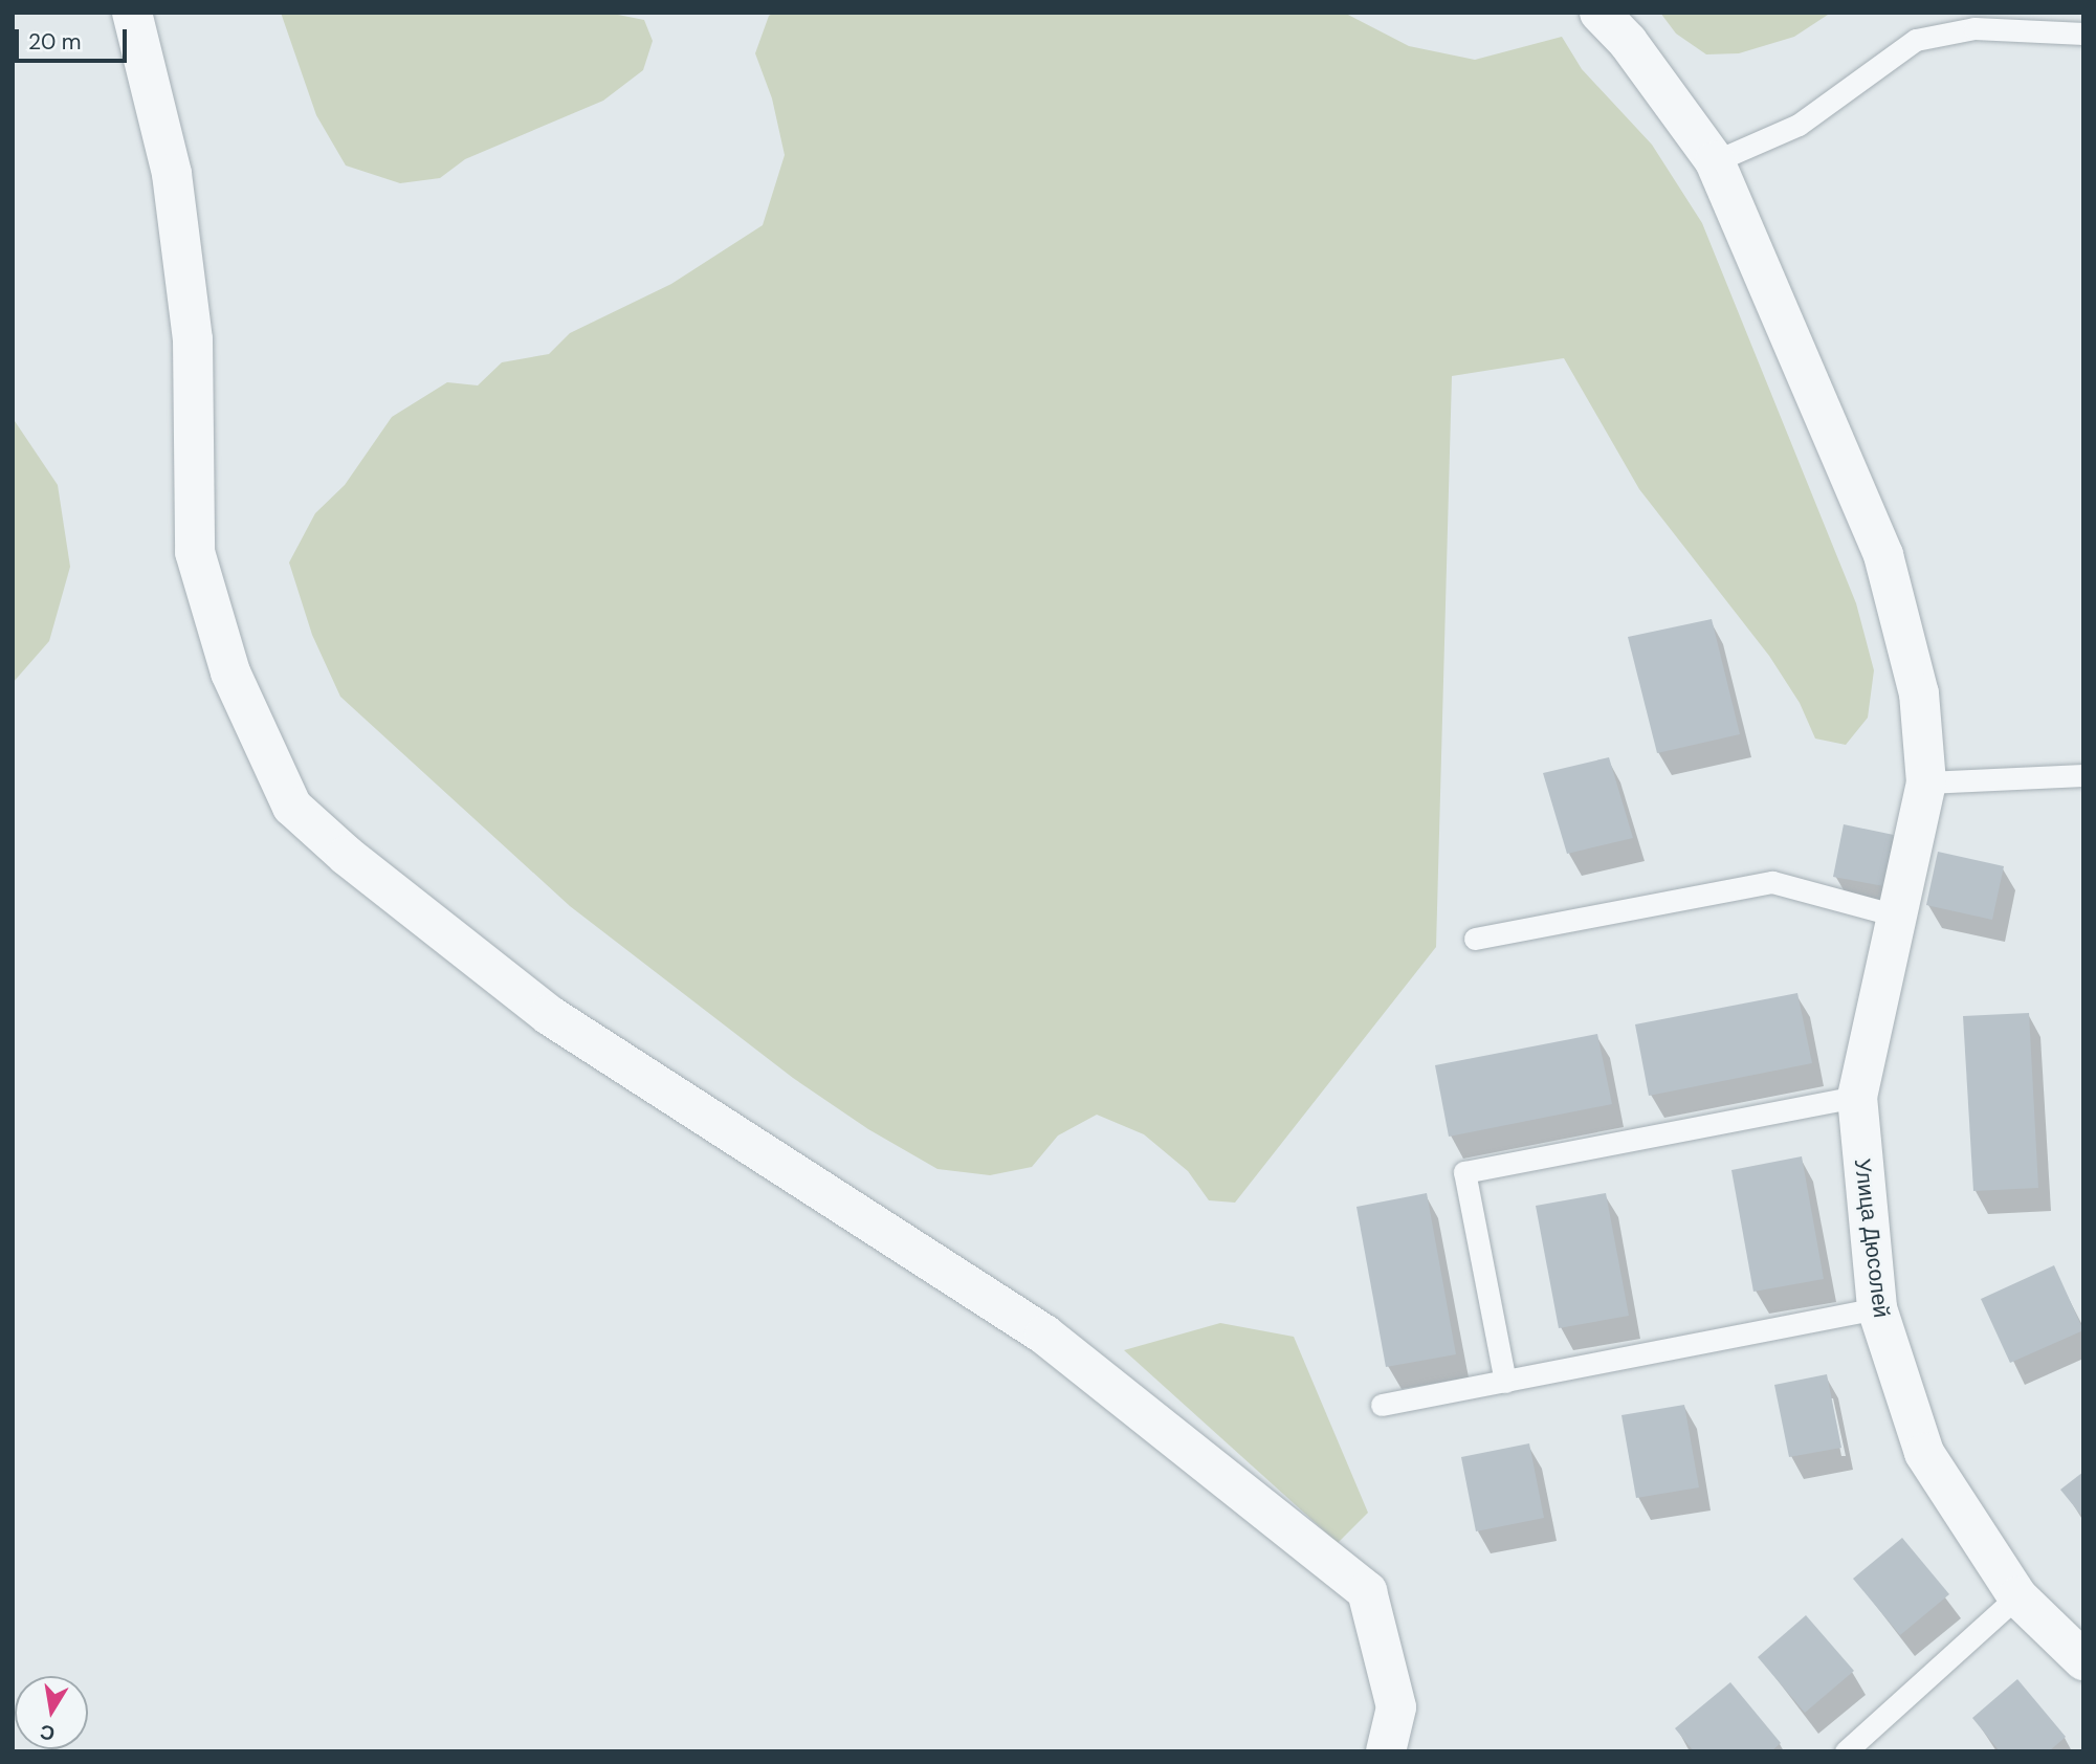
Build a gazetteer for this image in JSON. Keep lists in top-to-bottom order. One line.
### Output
{"streets":{"street":["Улица Дюсолей"]},"scale_bar":"20 m","north":"bottom"}
